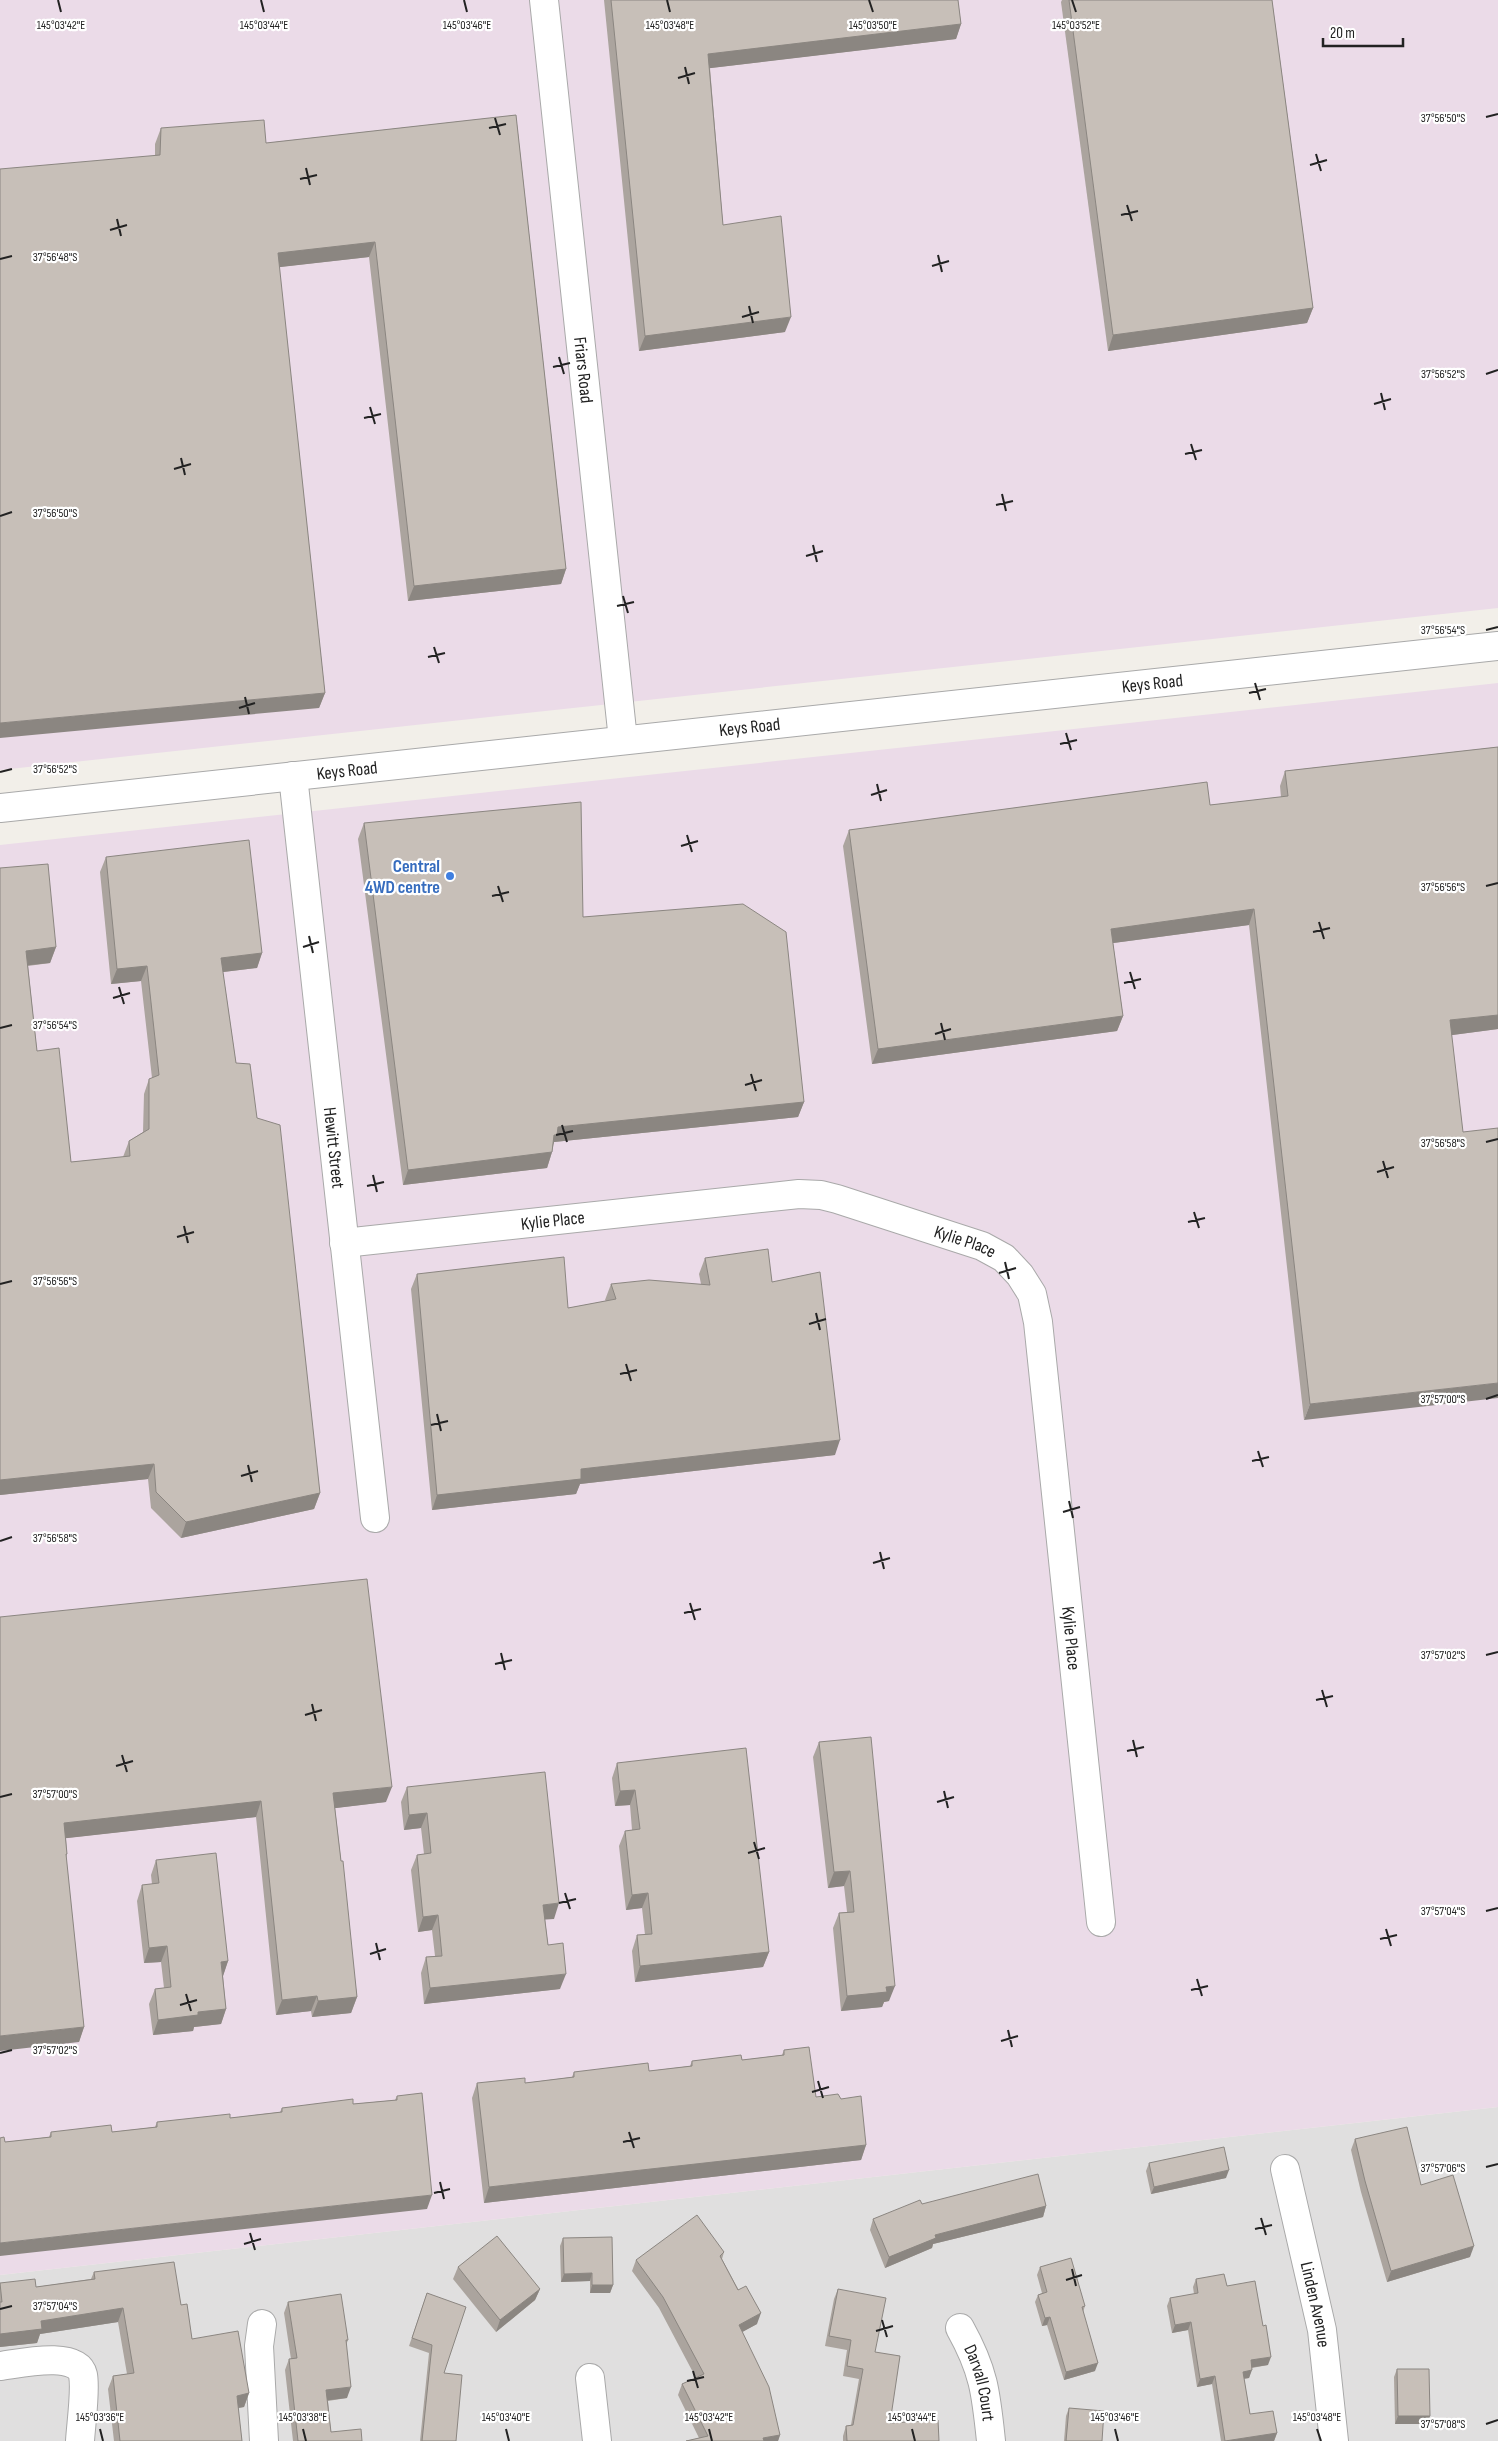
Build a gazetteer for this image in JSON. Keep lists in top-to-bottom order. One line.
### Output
{"streets":{"street":["Friars Road","Keys Road","Hewitt Street","Kylie Place","Linden Avenue","Darvall Court"]},"crossings":[["Friars Road","Keys Road"],["Keys Road","Hewitt Street"],["Hewitt Street","Kylie Place"]],"places":["Central 4WD centre"],"scale_bar":"20 m","coordinates":["145°03'42\"E","145°03'44\"E","145°03'46\"E","145°03'48\"E","145°03'50\"E","145°03'52\"E","37°56'50\"S","37°56'48\"S","37°56'52\"S","37°56'54\"S","37°56'56\"S","37°56'58\"S","37°57'00\"S","37°57'02\"S","37°57'04\"S","37°57'06\"S","145°03'36\"E","145°03'38\"E","145°03'40\"E","37°57'08\"S"]}
